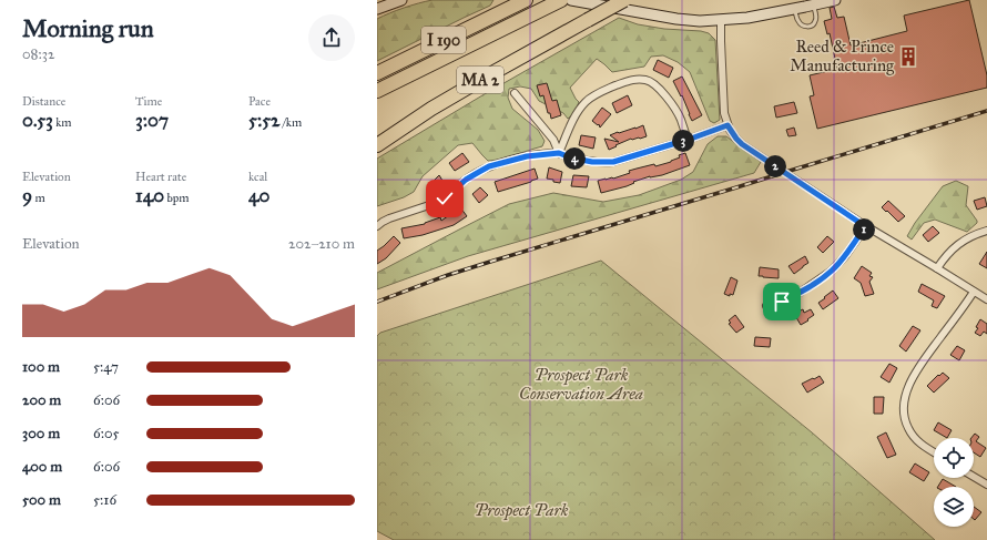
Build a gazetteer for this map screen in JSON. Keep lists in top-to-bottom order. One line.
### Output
{"streets":{"highway":["I 190","MA 2"]},"parks":["Prospect Park Conservation Area","Prospect Park"],"places":{"building":["Reed & Prince Manufacturing"]},"page":{"heading":["Morning run","08:32"],"stats":[["Distance","0.53 km"],["Time","3:07"],["Pace","5:52 /km"],["Elevation","9 m"],["Heart rate","140 bpm"],["kcal","40"]],"pins":["3","4","2","1"],"chart":["Elevation","202–210 m"],"list":[{"name":"100 m","note":"5:47"},{"name":"200 m","note":"6:06"},{"name":"300 m","note":"6:05"},{"name":"400 m","note":"6:06"},{"name":"500 m","note":"5:16"}]}}
